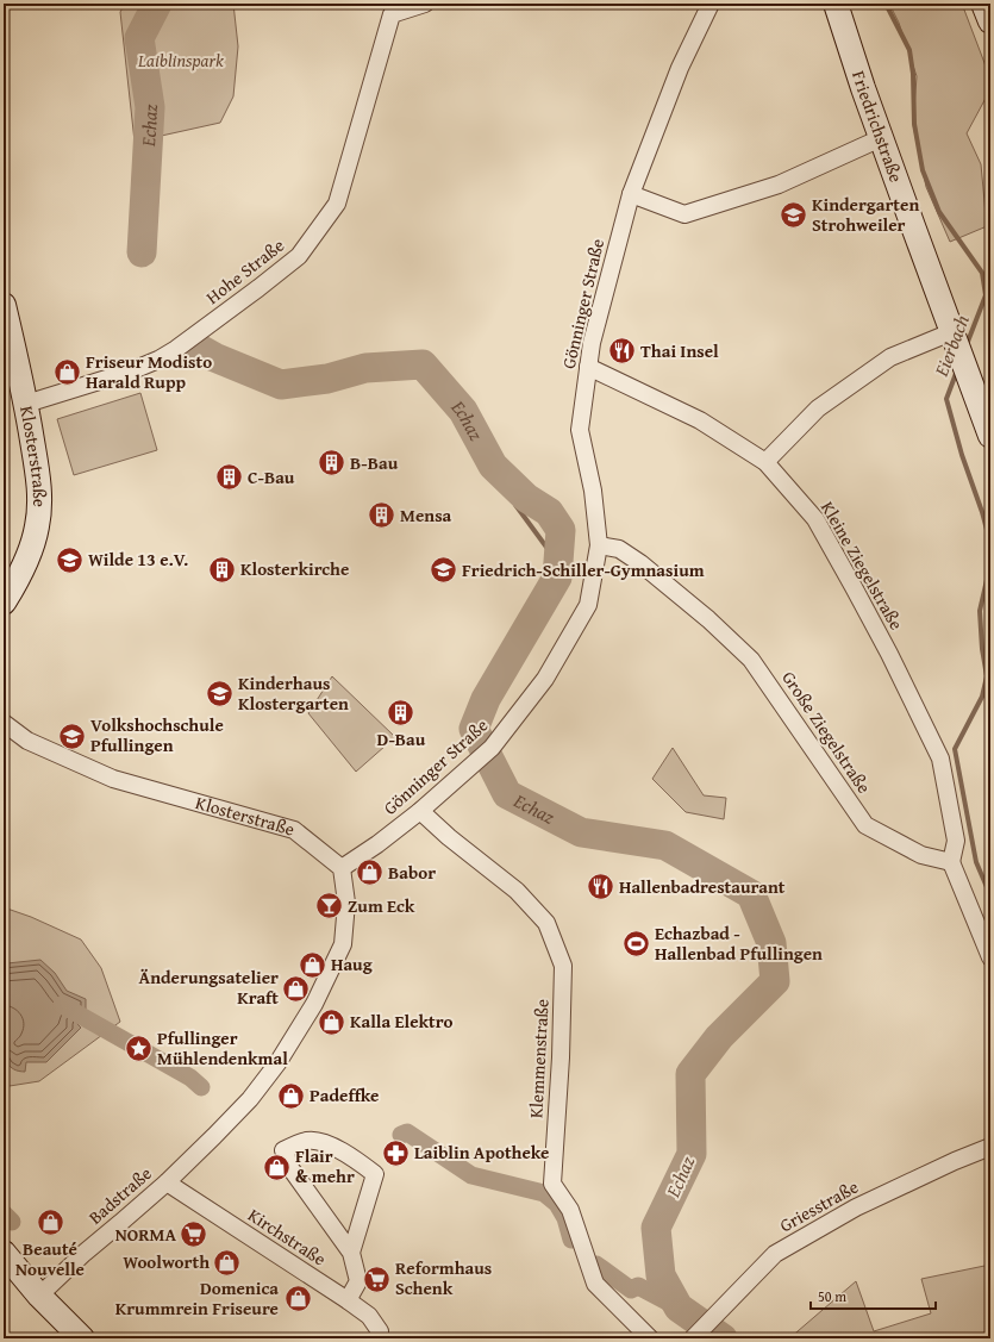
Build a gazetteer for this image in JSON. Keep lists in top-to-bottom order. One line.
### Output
{"streets":{"main road":["Friedrichstraße","Klosterstraße"],"street":["Hohe Straße","Gönninger Straße","Kleine Ziegelstraße","Große Ziegelstraße","Klemmenstraße","Badstraße","Griesstraße","Kirchstraße"]},"crossings":[["Hohe Straße","Klosterstraße"],["Gönninger Straße","Klosterstraße"],["Gönninger Straße","Kleine Ziegelstraße"],["Gönninger Straße","Große Ziegelstraße"],["Gönninger Straße","Klemmenstraße"],["Gönninger Straße","Badstraße"],["Klosterstraße","Badstraße"],["Kleine Ziegelstraße","Große Ziegelstraße"],["Badstraße","Kirchstraße"]],"water":["Echaz","Eierbach"],"parks":["Laiblinspark"],"places":{"school or university":["Kindergarten Strohweiler","Wilde 13 e.V.","Friedrich-Schiller-Gymnasium","Kinderhaus Klostergarten","Volkshochschule Pfullingen"],"restaurant":["Thai Insel","Hallenbadrestaurant"],"shop":["Friseur Modisto Harald Rupp","Babor","Haug","Änderungsatelier Kraft","Kalla Elektro","Padeffke","Flair & mehr","Beauté Nouvelle","Woolworth","Domenica Krummrein Friseure"],"building":["B-Bau","C-Bau","Mensa","Klosterkirche","D-Bau"],"bar":["Zum Eck"],"sports":["Echazbad - Hallenbad Pfullingen"],"place":["Pfullinger Mühlendenkmal"],"pharmacy":["Laiblin Apotheke"],"supermarket":["NORMA","Reformhaus Schenk"]},"scale_bar":"50 m"}
